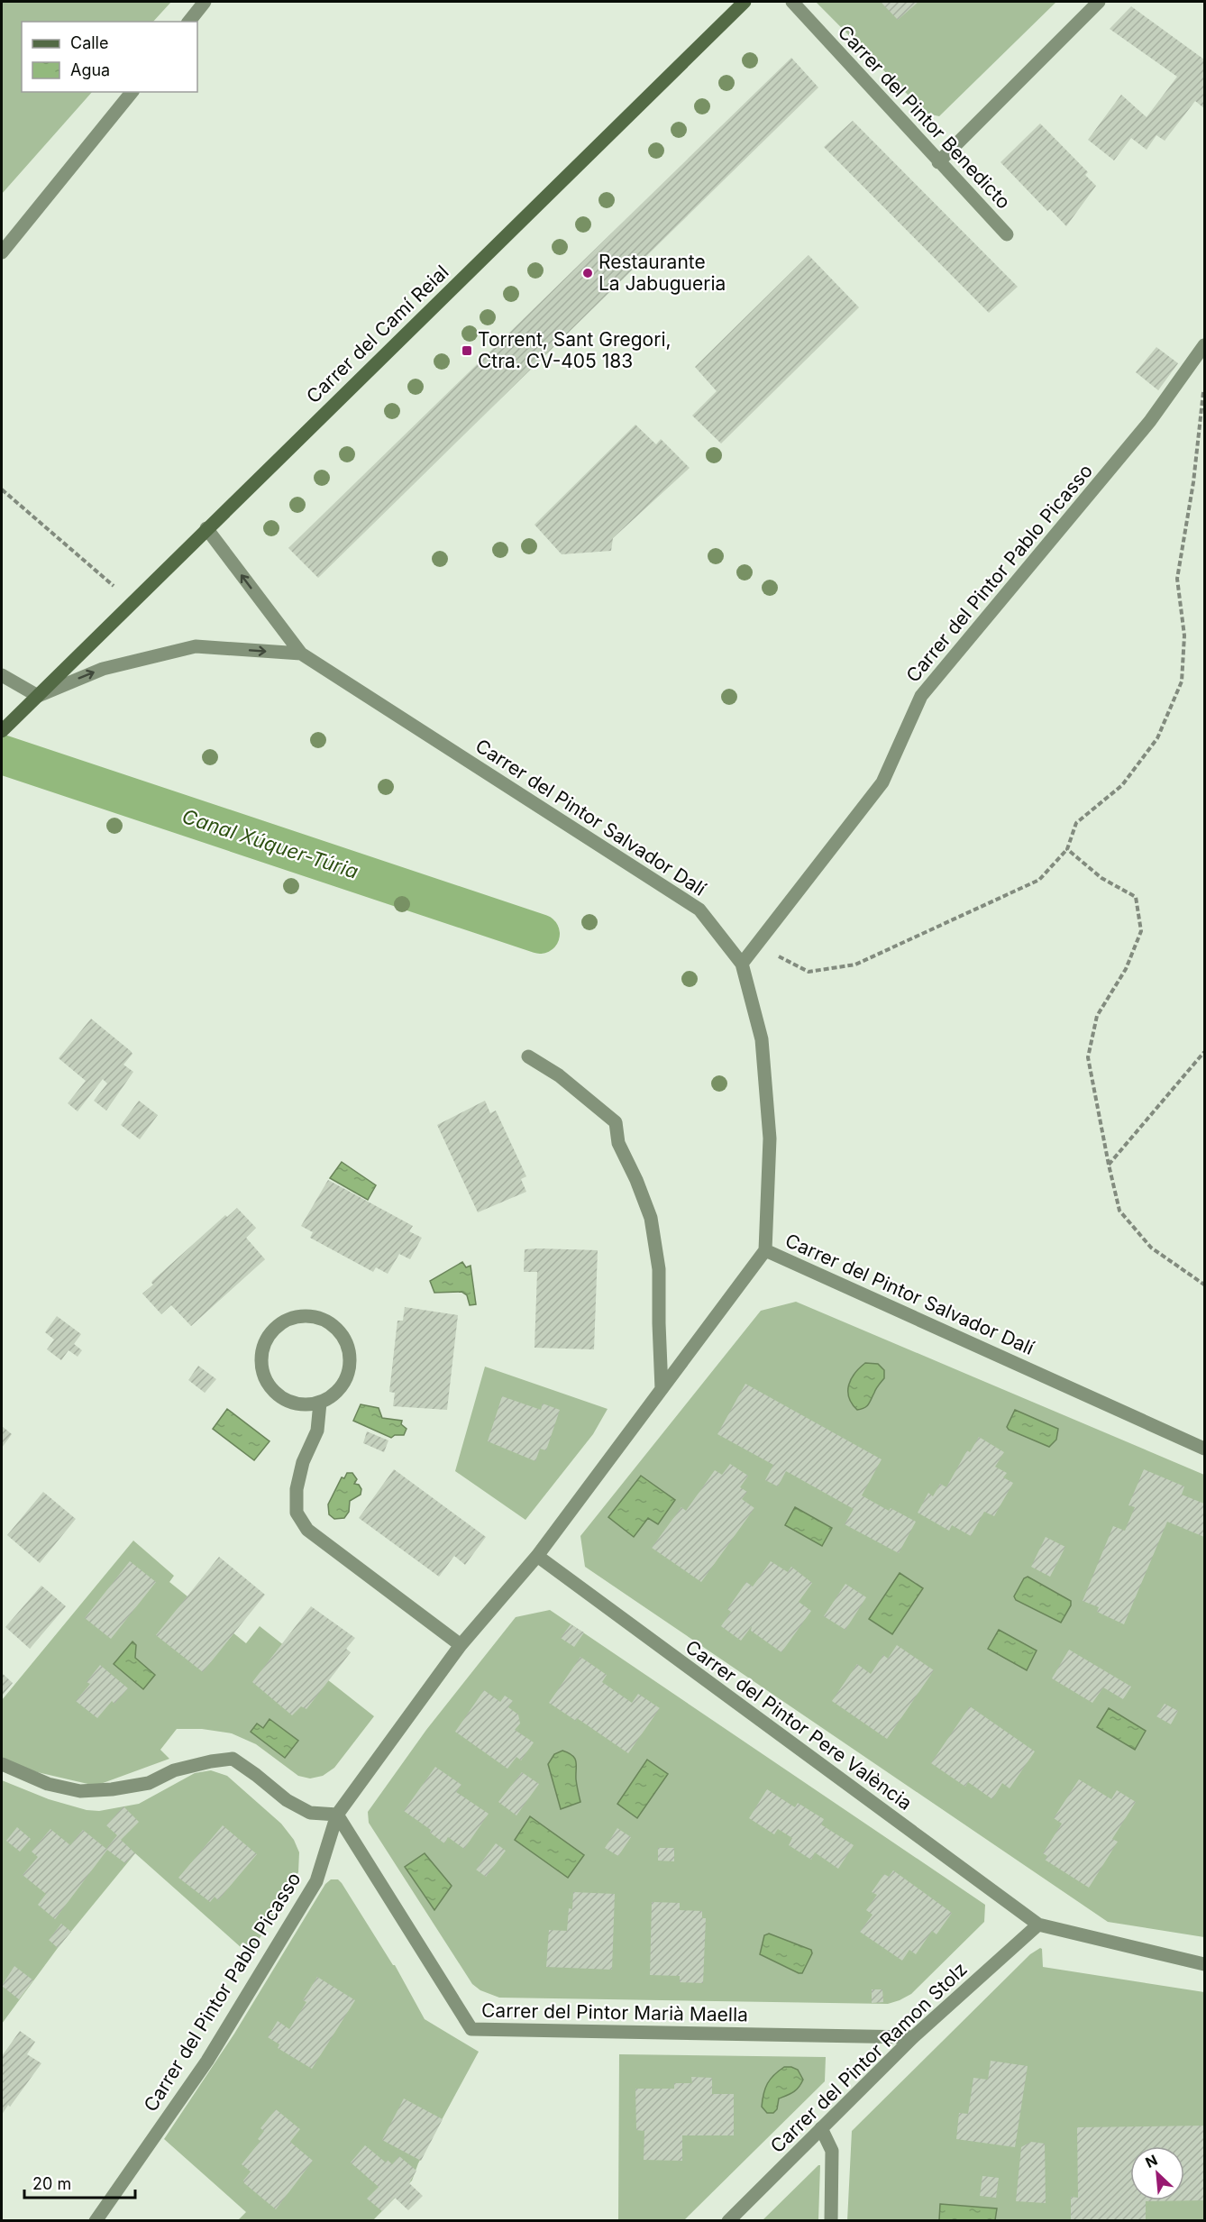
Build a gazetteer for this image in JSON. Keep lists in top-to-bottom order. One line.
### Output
{"streets":{"main road":["Carrer del Camí Reial"],"street":["Carrer del Pintor Benedicto","Carrer del Pintor Pablo Picasso","Carrer del Pintor Salvador Dalí","Carrer del Pintor Pere València","Carrer del Pintor Marià Maella","Carrer del Pintor Ramon Stolz"]},"crossings":[["Carrer del Camí Reial","Carrer del Pintor Salvador Dalí"],["Carrer del Pintor Pablo Picasso","Carrer del Pintor Salvador Dalí"],["Carrer del Pintor Pablo Picasso","Carrer del Pintor Pere València"],["Carrer del Pintor Pablo Picasso","Carrer del Pintor Marià Maella"],["Carrer del Pintor Pere València","Carrer del Pintor Ramon Stolz"],["Carrer del Pintor Marià Maella","Carrer del Pintor Ramon Stolz"]],"water":["Canal Xúquer-Túria"],"places":{"other":["Restaurante La Jabugueria"],"transit":["Torrent, Sant Gregori, Ctra. CV-405 183"]},"legend":["Calle","Agua"],"scale_bar":"20 m","north":"top left"}
